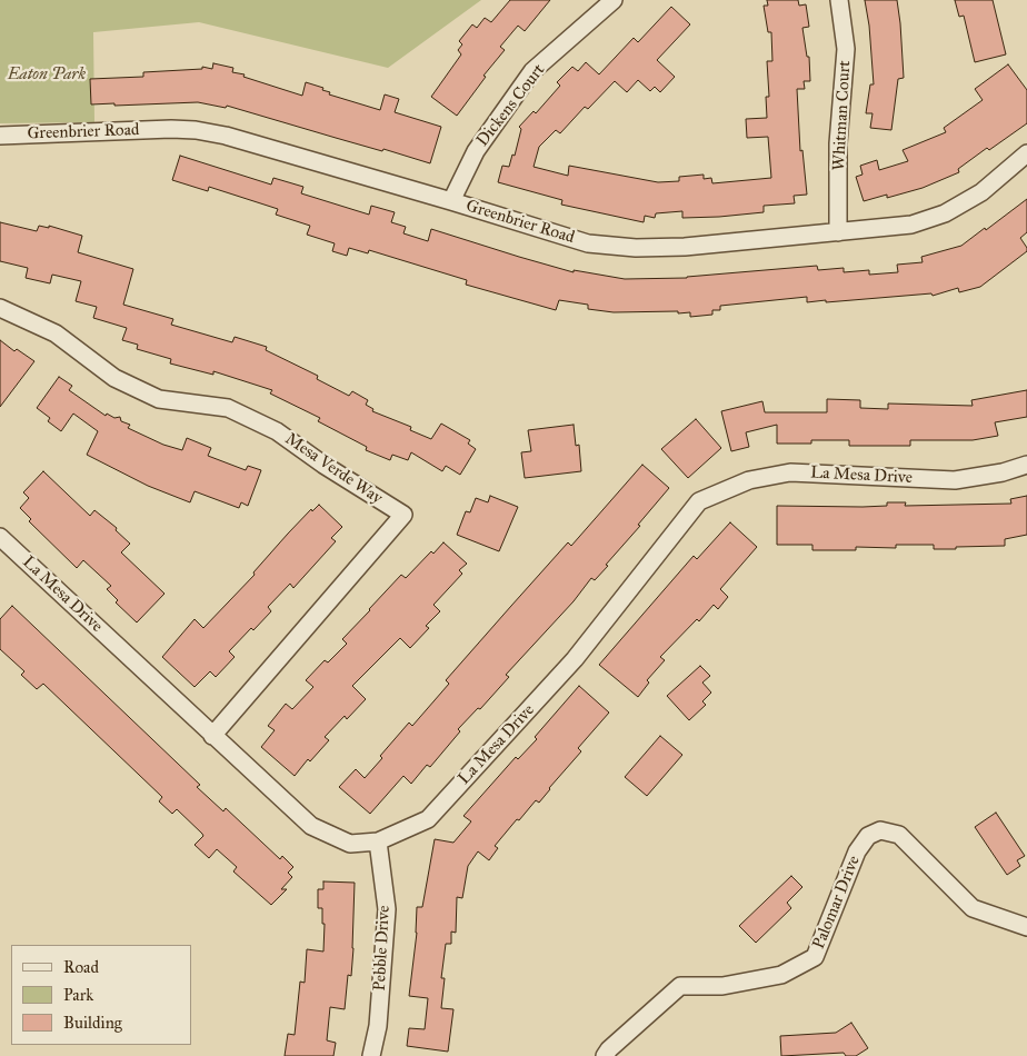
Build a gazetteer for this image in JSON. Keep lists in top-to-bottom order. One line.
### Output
{"streets":{"street":["Dickens Court","Whitman Court","Greenbrier Road","Mesa Verde Way","La Mesa Drive","Palomar Drive","Pebble Drive"]},"crossings":[["Dickens Court","Greenbrier Road"],["Whitman Court","Greenbrier Road"],["Mesa Verde Way","La Mesa Drive"],["La Mesa Drive","Pebble Drive"]],"parks":["Eaton Park"],"legend":["Road","Park","Building"]}
